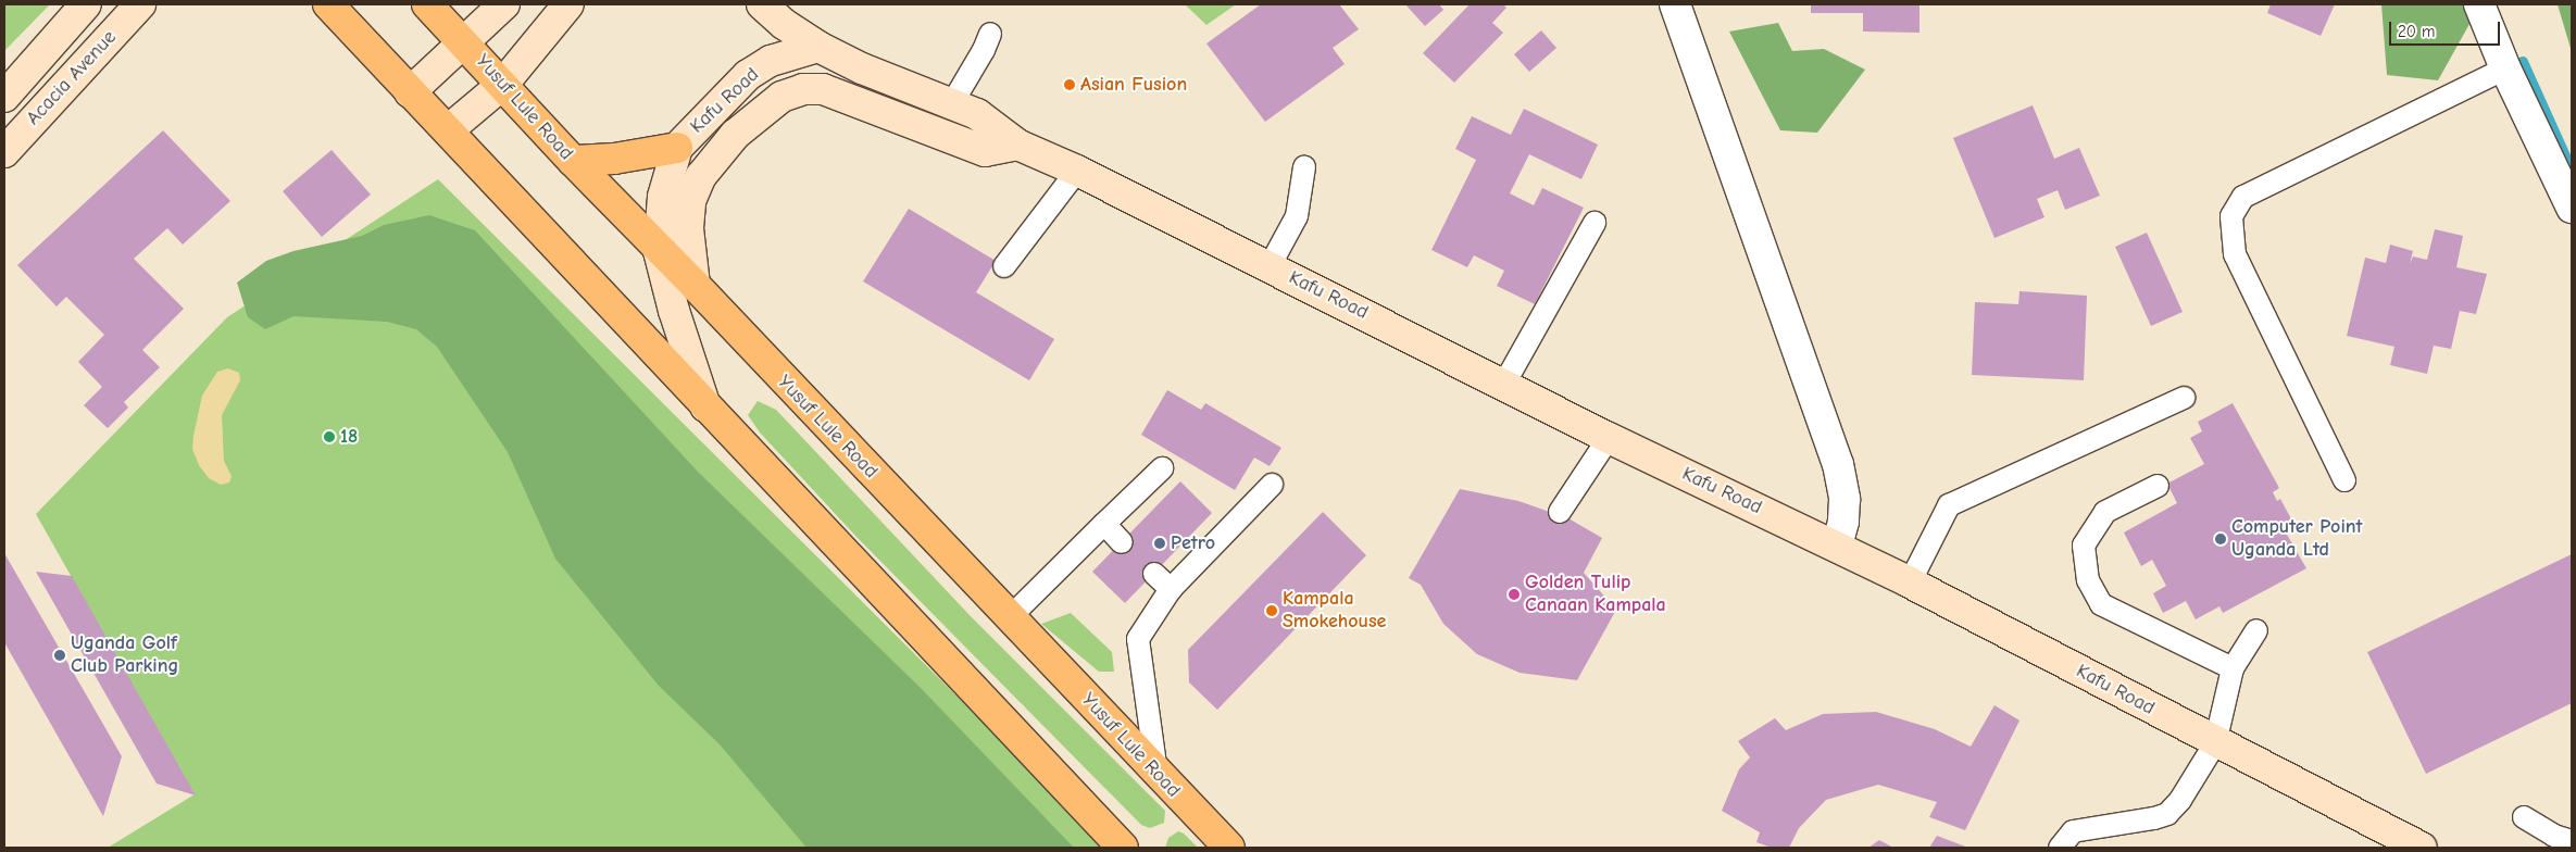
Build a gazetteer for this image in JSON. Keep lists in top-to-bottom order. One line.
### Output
{"streets":{"main road":["Acacia Avenue","Kafu Road","Yusuf Lule Road"]},"crossings":[["Kafu Road","Yusuf Lule Road"]],"places":["Asian Fusion","18","Computer Point Uganda Ltd","Petro","Golden Tulip Canaan Kampala","Kampala Smokehouse","Uganda Golf Club Parking"],"scale_bar":"20 m"}
